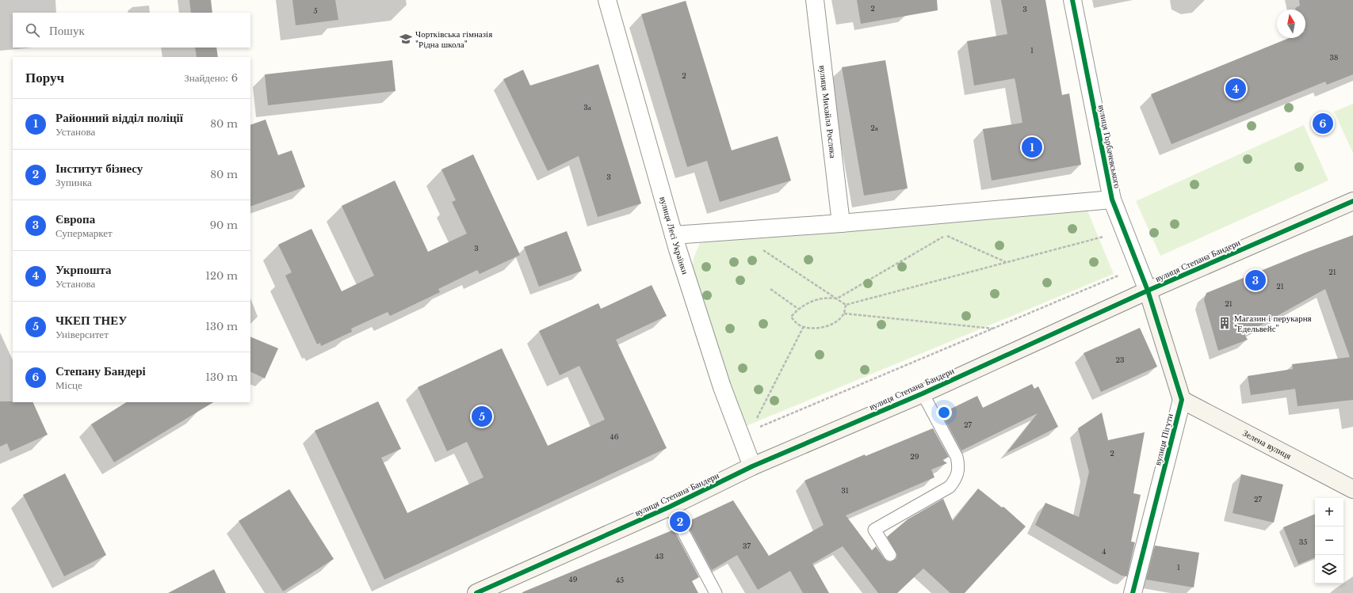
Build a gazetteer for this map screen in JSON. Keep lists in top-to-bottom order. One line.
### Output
{"streets":{"street":["вулиця Михайла Росляка","вулиця Горбачевського","вулиця Лесі Українки","вулиця Степана Бандери","вулиця Пігути","Зелена вулиця"]},"crossings":[["вулиця Горбачевського","вулиця Степана Бандери"],["вулиця Лесі Українки","вулиця Степана Бандери"],["вулиця Пігути","Зелена вулиця"]],"places":{"school or university":["Чортківська гімназія \"Рідна школа\""],"building":["Магазин і перукарня \"Едельвейс\""]},"house_numbers":["2","3","5","1","38","2","3а","2а","3","3","21","21","21","23","27","46","2","29","31","27","35","37","4","43","1","49","45"],"north":"top","page":{"search":"Пошук","heading":["Поруч","Знайдено: 6"],"pins":["4","6","1","3","5","2"],"list":[{"mark":"1","name":"Районний відділ поліції","note":"Установа","value":"80 m"},{"mark":"2","name":"Інститут бізнесу","note":"Зупинка","value":"80 m"},{"mark":"3","name":"Європа","note":"Супермаркет","value":"90 m"},{"mark":"4","name":"Укрпошта","note":"Установа","value":"120 m"},{"mark":"5","name":"ЧКЕП ТНЕУ","note":"Університет","value":"130 m"},{"mark":"6","name":"Степану Бандері","note":"Місце","value":"130 m"}],"map_buttons":["+","−"]}}
